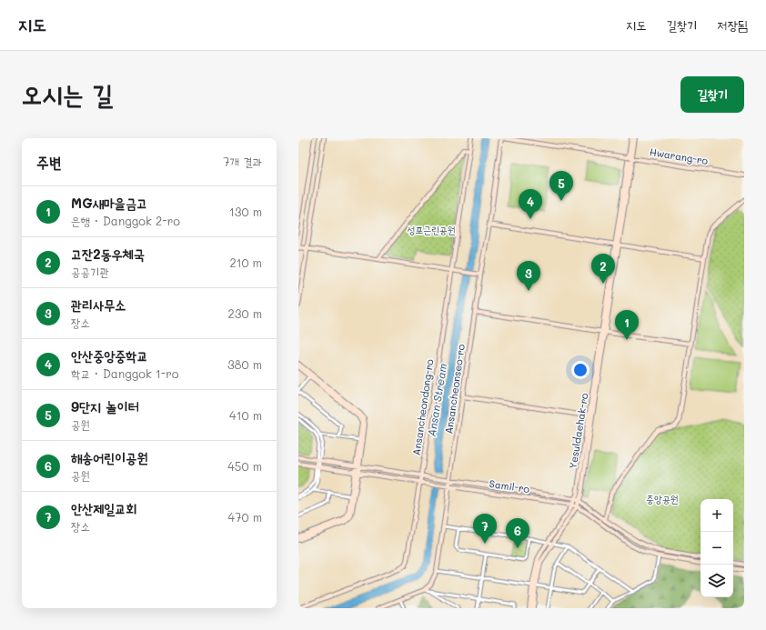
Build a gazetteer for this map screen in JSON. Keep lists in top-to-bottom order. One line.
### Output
{"streets":{"street":["Hwarang-ro","Ansancheonseo-ro","Ansancheondong-ro","Yesuldaehak-ro","Samil-ro"]},"crossings":[["Hwarang-ro","Ansancheonseo-ro"],["Hwarang-ro","Yesuldaehak-ro"],["Ansancheonseo-ro","Samil-ro"],["Ansancheondong-ro","Samil-ro"],["Yesuldaehak-ro","Samil-ro"]],"water":["Ansan Stream"],"parks":["성포근린공원","중앙공원"],"page":{"header":"지도","nav":["지도","길찾기","저장됨"],"buttons":"길찾기","title":"오시는 길","heading":["주변","7개 결과"],"pins":["5","4","2","3","1","7","6"],"list":[{"mark":"1","name":"MG새마을금고","note":"은행 · Danggok 2-ro","value":"130 m"},{"mark":"2","name":"고잔2동우체국","note":"공공기관","value":"210 m"},{"mark":"3","name":"관리사무소","note":"장소","value":"230 m"},{"mark":"4","name":"안산중앙중학교","note":"학교 · Danggok 1-ro","value":"380 m"},{"mark":"5","name":"9단지 놀이터","note":"공원","value":"410 m"},{"mark":"6","name":"해송어린이공원","note":"공원","value":"450 m"},{"mark":"7","name":"안산제일교회","note":"장소","value":"470 m"}],"map_buttons":["+","−"]}}
